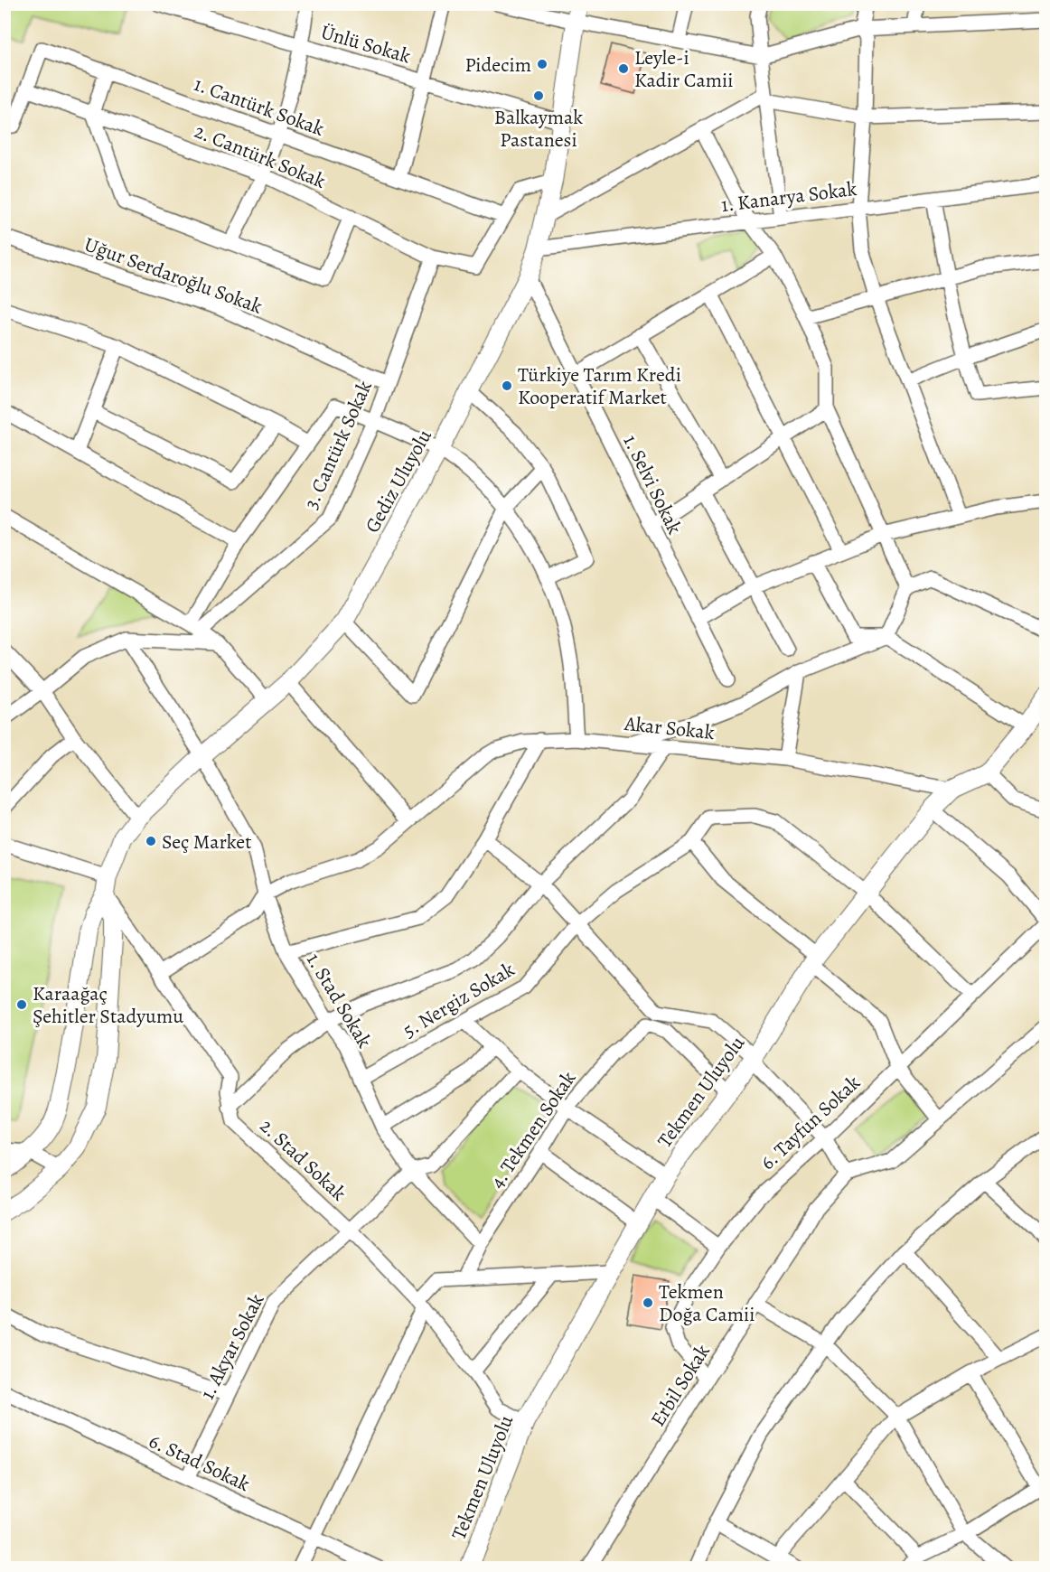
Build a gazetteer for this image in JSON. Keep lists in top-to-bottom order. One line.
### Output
{"streets":{"street":["Ünlü Sokak","1. Cantürk Sokak","2. Cantürk Sokak","1. Kanarya Sokak","Uğur Serdaroğlu Sokak","3. Cantürk Sokak","Gediz Uluyolu","1. Selvi Sokak","Akar Sokak","5. Nergiz Sokak","1. Stad Sokak","Tekmen Uluyolu","6. Tayfun Sokak","4. Tekmen Sokak","2. Stad Sokak","1. Akyar Sokak","Erbil Sokak","6. Stad Sokak"]},"crossings":[["Ünlü Sokak","Gediz Uluyolu"],["1. Cantürk Sokak","2. Cantürk Sokak"],["2. Cantürk Sokak","3. Cantürk Sokak"],["1. Kanarya Sokak","Gediz Uluyolu"],["Uğur Serdaroğlu Sokak","3. Cantürk Sokak"],["Gediz Uluyolu","1. Selvi Sokak"],["Gediz Uluyolu","1. Stad Sokak"],["Akar Sokak","1. Stad Sokak"],["Akar Sokak","Tekmen Uluyolu"],["5. Nergiz Sokak","1. Stad Sokak"],["1. Stad Sokak","4. Tekmen Sokak"],["1. Stad Sokak","1. Akyar Sokak"],["Tekmen Uluyolu","4. Tekmen Sokak"],["Tekmen Uluyolu","2. Stad Sokak"],["6. Tayfun Sokak","Erbil Sokak"],["2. Stad Sokak","1. Akyar Sokak"],["1. Akyar Sokak","6. Stad Sokak"]],"places":["Pidecim","Leyle-i Kadir Camii","Balkaymak Pastanesi","Türkiye Tarım Kredi Kooperatif Market","Seç Market","Karaağaç Şehitler Stadyumu","Tekmen Doğa Camii"]}
